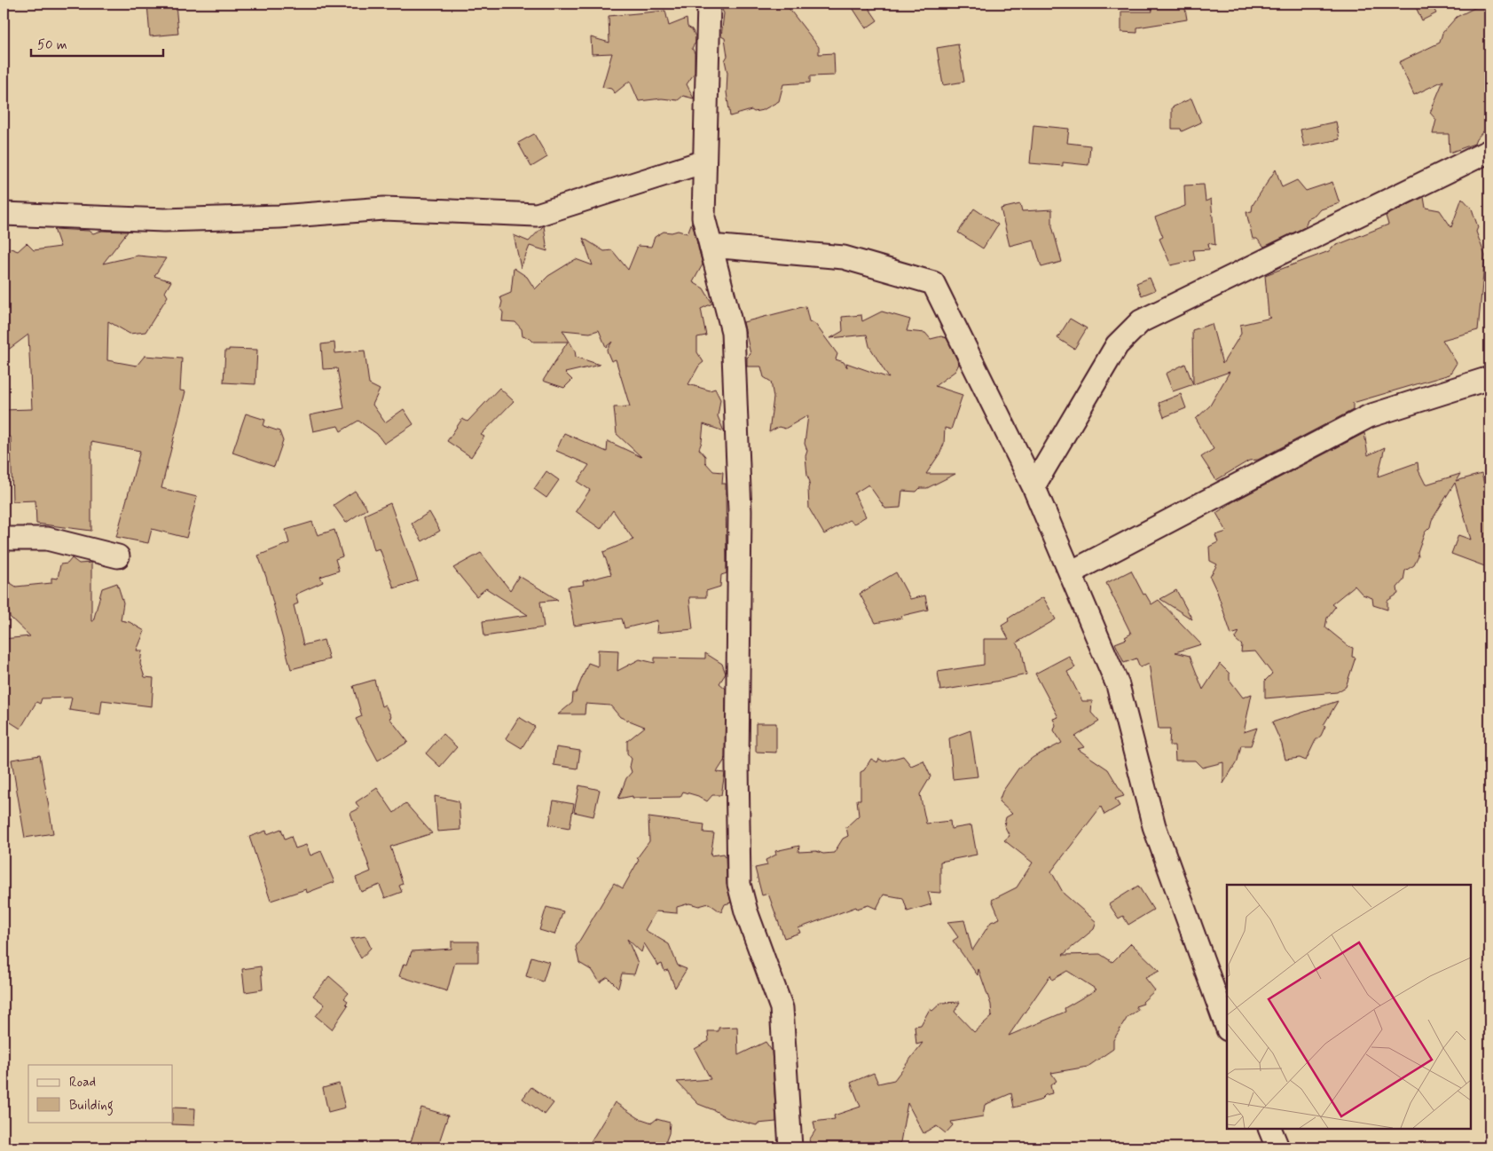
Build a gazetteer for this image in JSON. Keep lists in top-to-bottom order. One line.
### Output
{"legend":["Road","Building"],"scale_bar":"50 m"}
